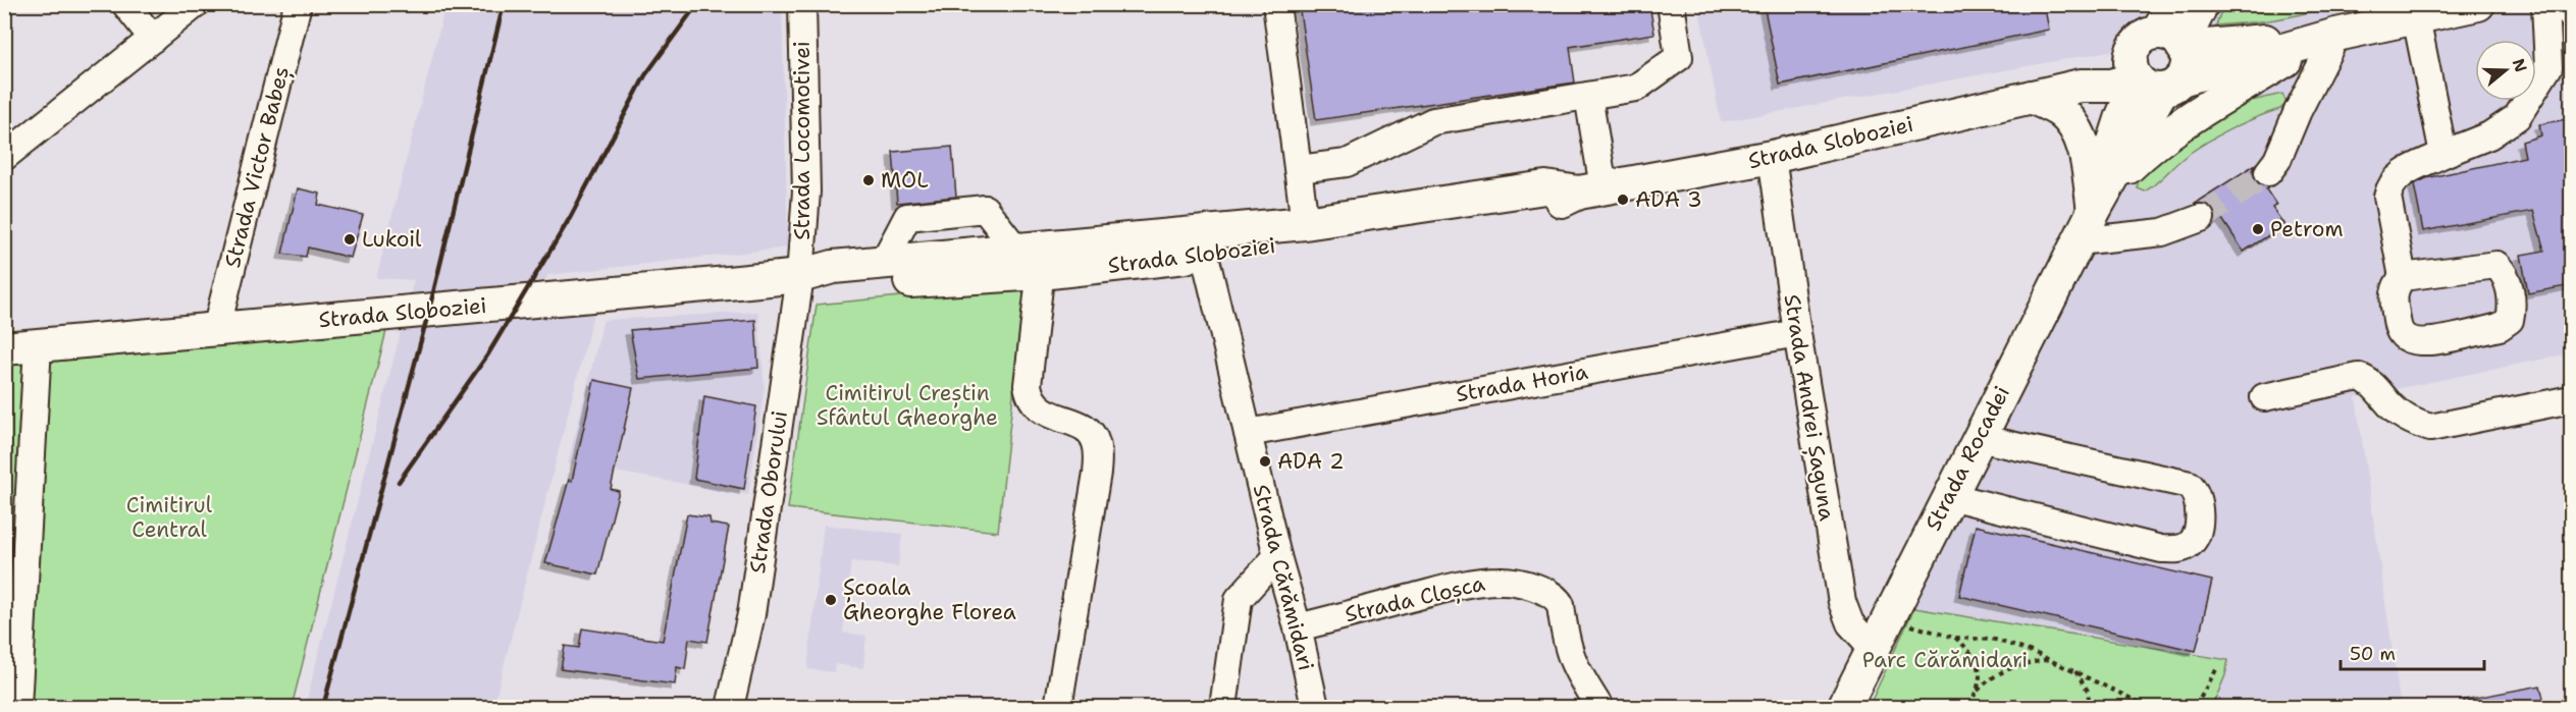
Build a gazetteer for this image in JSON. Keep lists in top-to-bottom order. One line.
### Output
{"streets":{"main road":["Strada Sloboziei","Strada Rocadei"],"street":["Strada Locomotivei","Strada Victor Babeș","Strada Horia","Strada Andrei Șaguna","Strada Oborului","Strada Cărămidari","Strada Cloșca"]},"crossings":[["Strada Locomotivei","Strada Sloboziei"],["Strada Locomotivei","Strada Oborului"],["Strada Sloboziei","Strada Victor Babeș"],["Strada Sloboziei","Strada Andrei Șaguna"],["Strada Sloboziei","Strada Rocadei"],["Strada Sloboziei","Strada Oborului"],["Strada Sloboziei","Strada Cărămidari"],["Strada Horia","Strada Andrei Șaguna"],["Strada Horia","Strada Cărămidari"],["Strada Andrei Șaguna","Strada Rocadei"],["Strada Cărămidari","Strada Cloșca"]],"parks":["Cimitirul Creștin Sfântul Gheorghe","Cimitirul Central","Parc Cărămidari"],"places":["MOL","ADA 3","Petrom","Lukoil","ADA 2","Școala Gheorghe Florea"],"scale_bar":"50 m","north":"right"}
